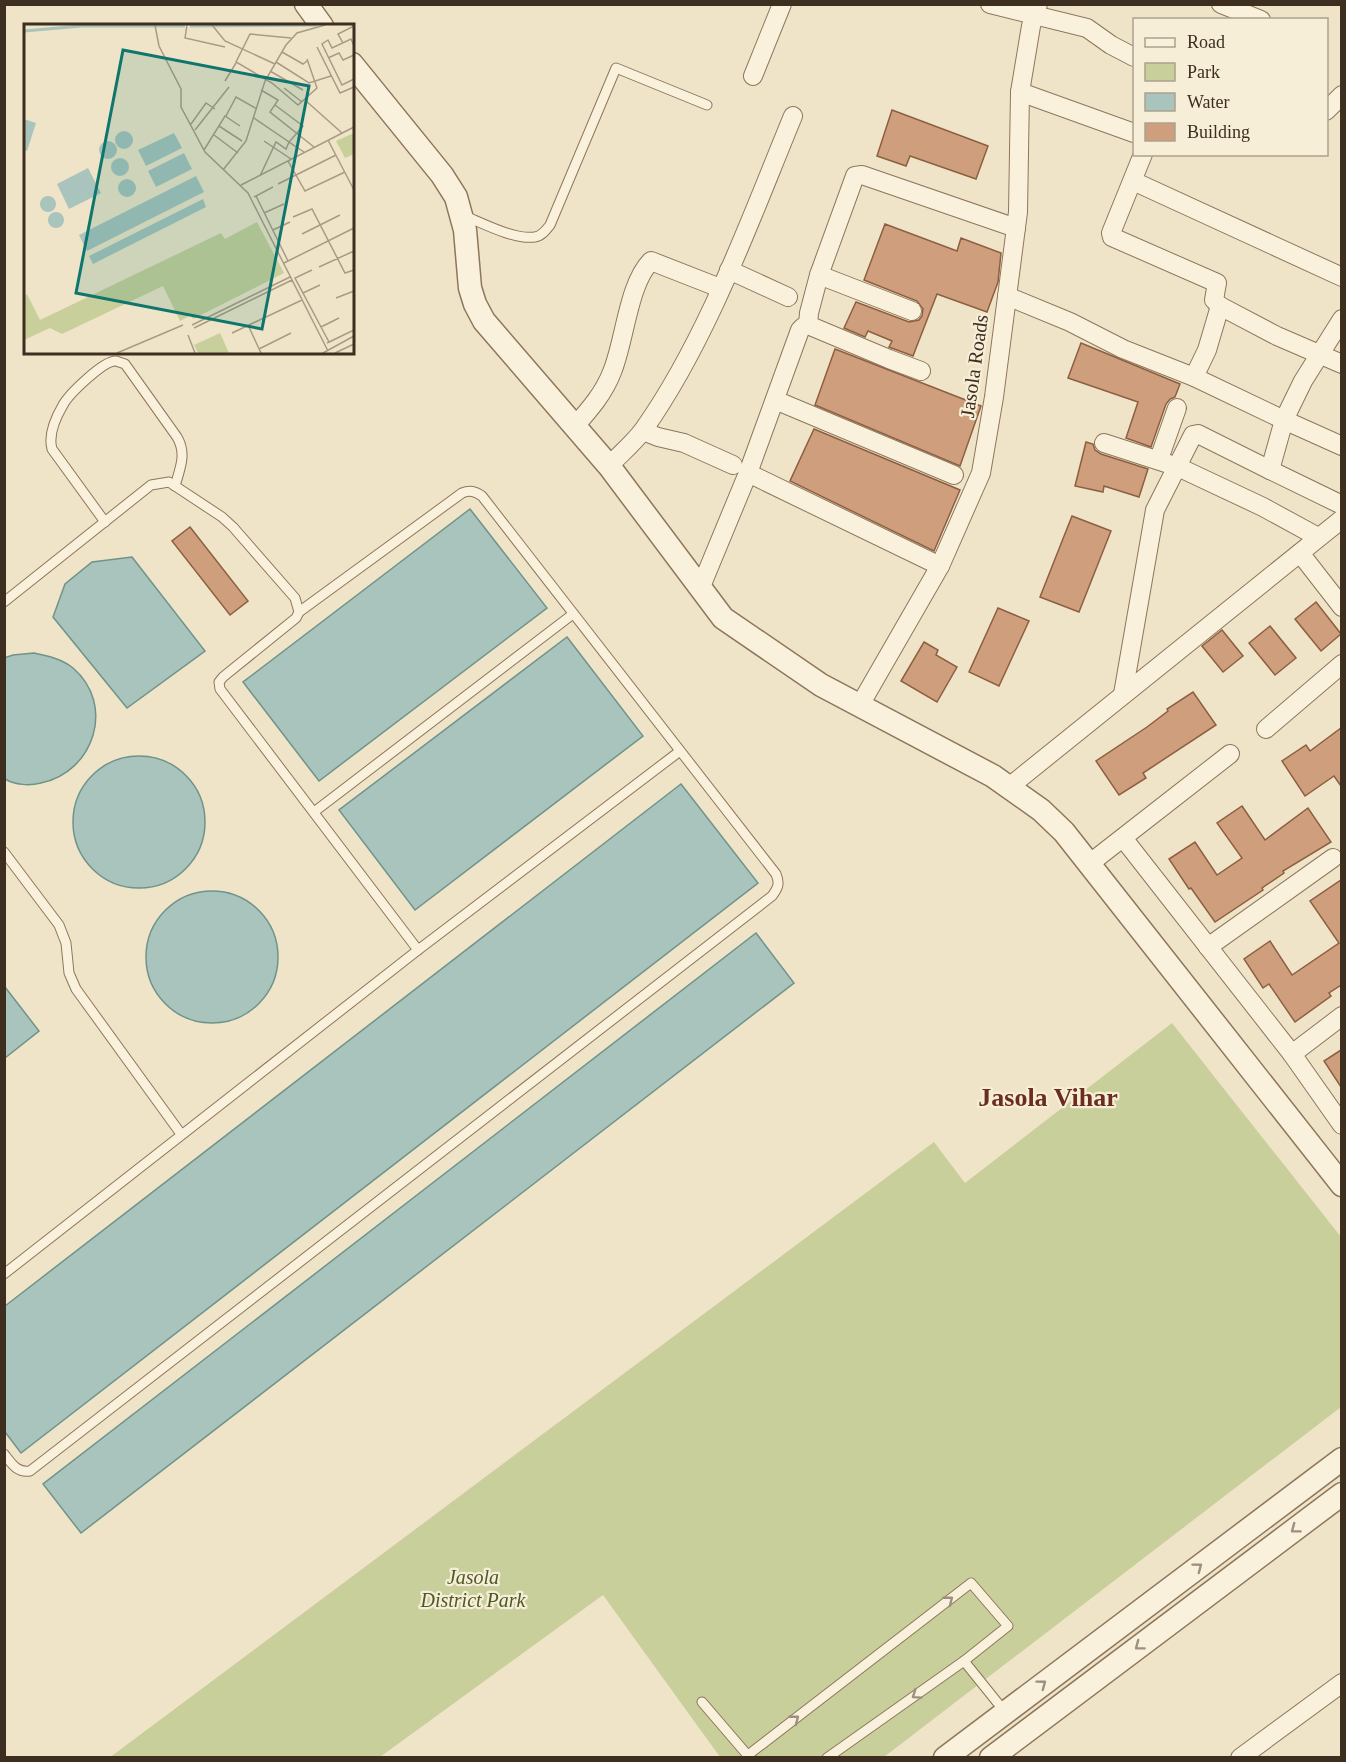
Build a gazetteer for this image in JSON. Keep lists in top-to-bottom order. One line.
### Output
{"streets":{"street":["Jasola Roads"]},"districts":["Jasola Vihar"],"parks":["Jasola District Park"],"legend":["Road","Park","Water","Building"]}
